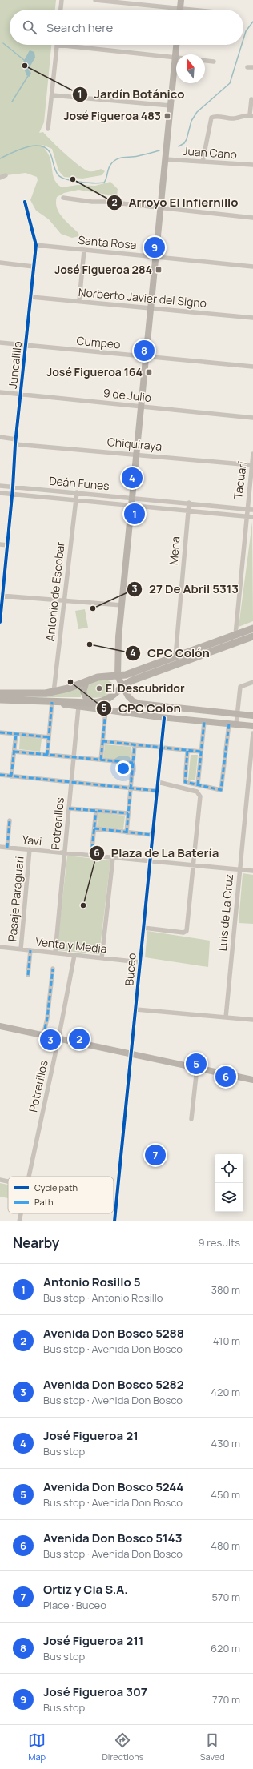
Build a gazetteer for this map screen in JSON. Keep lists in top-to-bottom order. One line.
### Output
{"streets":{"street":["Juan Cano","Santa Rosa","Norberto Javier del Signo","Cumpeo","Juncalillo","9 de Julio","Chiquiraya","Tacuarí","Deán Funes","Mena","Antonio de Escobar","Potrerillos","Yavi","Pasaje Paraguari","Luis de La Cruz","Venta y Media","Buceo"]},"crossings":[["Santa Rosa","Juncalillo"],["Norberto Javier del Signo","Juncalillo"],["Cumpeo","Juncalillo"],["Juncalillo","9 de Julio"],["Juncalillo","Chiquiraya"],["Juncalillo","Deán Funes"],["Chiquiraya","Tacuarí"],["Tacuarí","Deán Funes"],["Deán Funes","Mena"],["Deán Funes","Antonio de Escobar"],["Potrerillos","Yavi"],["Potrerillos","Venta y Media"],["Yavi","Pasaje Paraguari"],["Yavi","Luis de La Cruz"],["Yavi","Buceo"],["Pasaje Paraguari","Venta y Media"],["Venta y Media","Buceo"]],"places":{"other":["Jardín Botánico","Arroyo El Infiernillo","27 De Abril 5313","CPC Colón","CPC Colon","El Descubridor","Plaza de La Batería"],"transit":["José Figueroa 483","José Figueroa 284","José Figueroa 164"]},"legend":["Cycle path","Path"],"north":"top","page":{"search":"Search here","pins":["9","8","4","1","2","3","5","6","7"],"heading":["Nearby","9 results"],"list":[{"mark":"1","name":"Antonio Rosillo 5","note":"Bus stop · Antonio Rosillo","value":"380 m"},{"mark":"2","name":"Avenida Don Bosco 5288","note":"Bus stop · Avenida Don Bosco","value":"410 m"},{"mark":"3","name":"Avenida Don Bosco 5282","note":"Bus stop · Avenida Don Bosco","value":"420 m"},{"mark":"4","name":"José Figueroa 21","note":"Bus stop","value":"430 m"},{"mark":"5","name":"Avenida Don Bosco 5244","note":"Bus stop · Avenida Don Bosco","value":"450 m"},{"mark":"6","name":"Avenida Don Bosco 5143","note":"Bus stop · Avenida Don Bosco","value":"480 m"},{"mark":"7","name":"Ortiz y Cia S.A.","note":"Place · Buceo","value":"570 m"},{"mark":"8","name":"José Figueroa 211","note":"Bus stop","value":"620 m"},{"mark":"9","name":"José Figueroa 307","note":"Bus stop","value":"770 m"}],"nav":["Map","Directions","Saved"]}}
